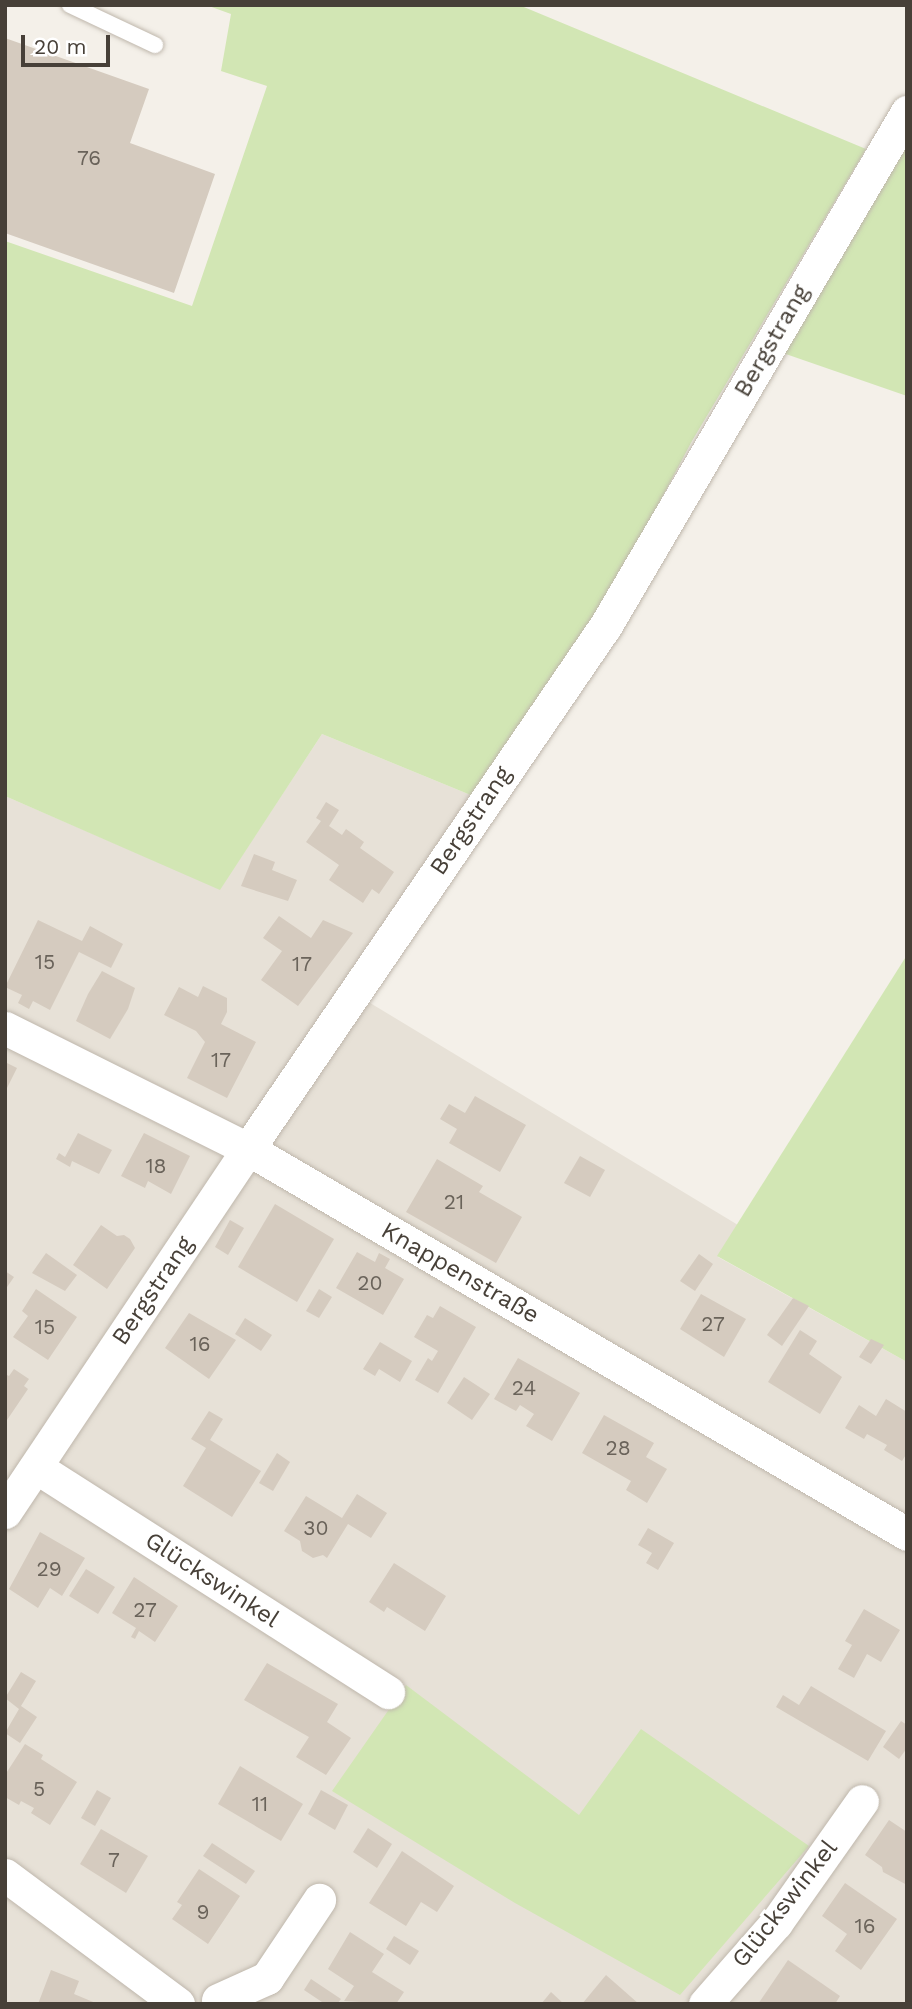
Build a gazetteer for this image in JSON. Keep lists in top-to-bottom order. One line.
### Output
{"streets":{"street":["Bergstrang","Knappenstraße","Glückswinkel"]},"crossings":[["Bergstrang","Knappenstraße"],["Bergstrang","Glückswinkel"]],"house_numbers":["76","15","17","17","18","21","20","27","15","16","24","28","30","29","27","5","11","7","9","16"],"scale_bar":"20 m"}
